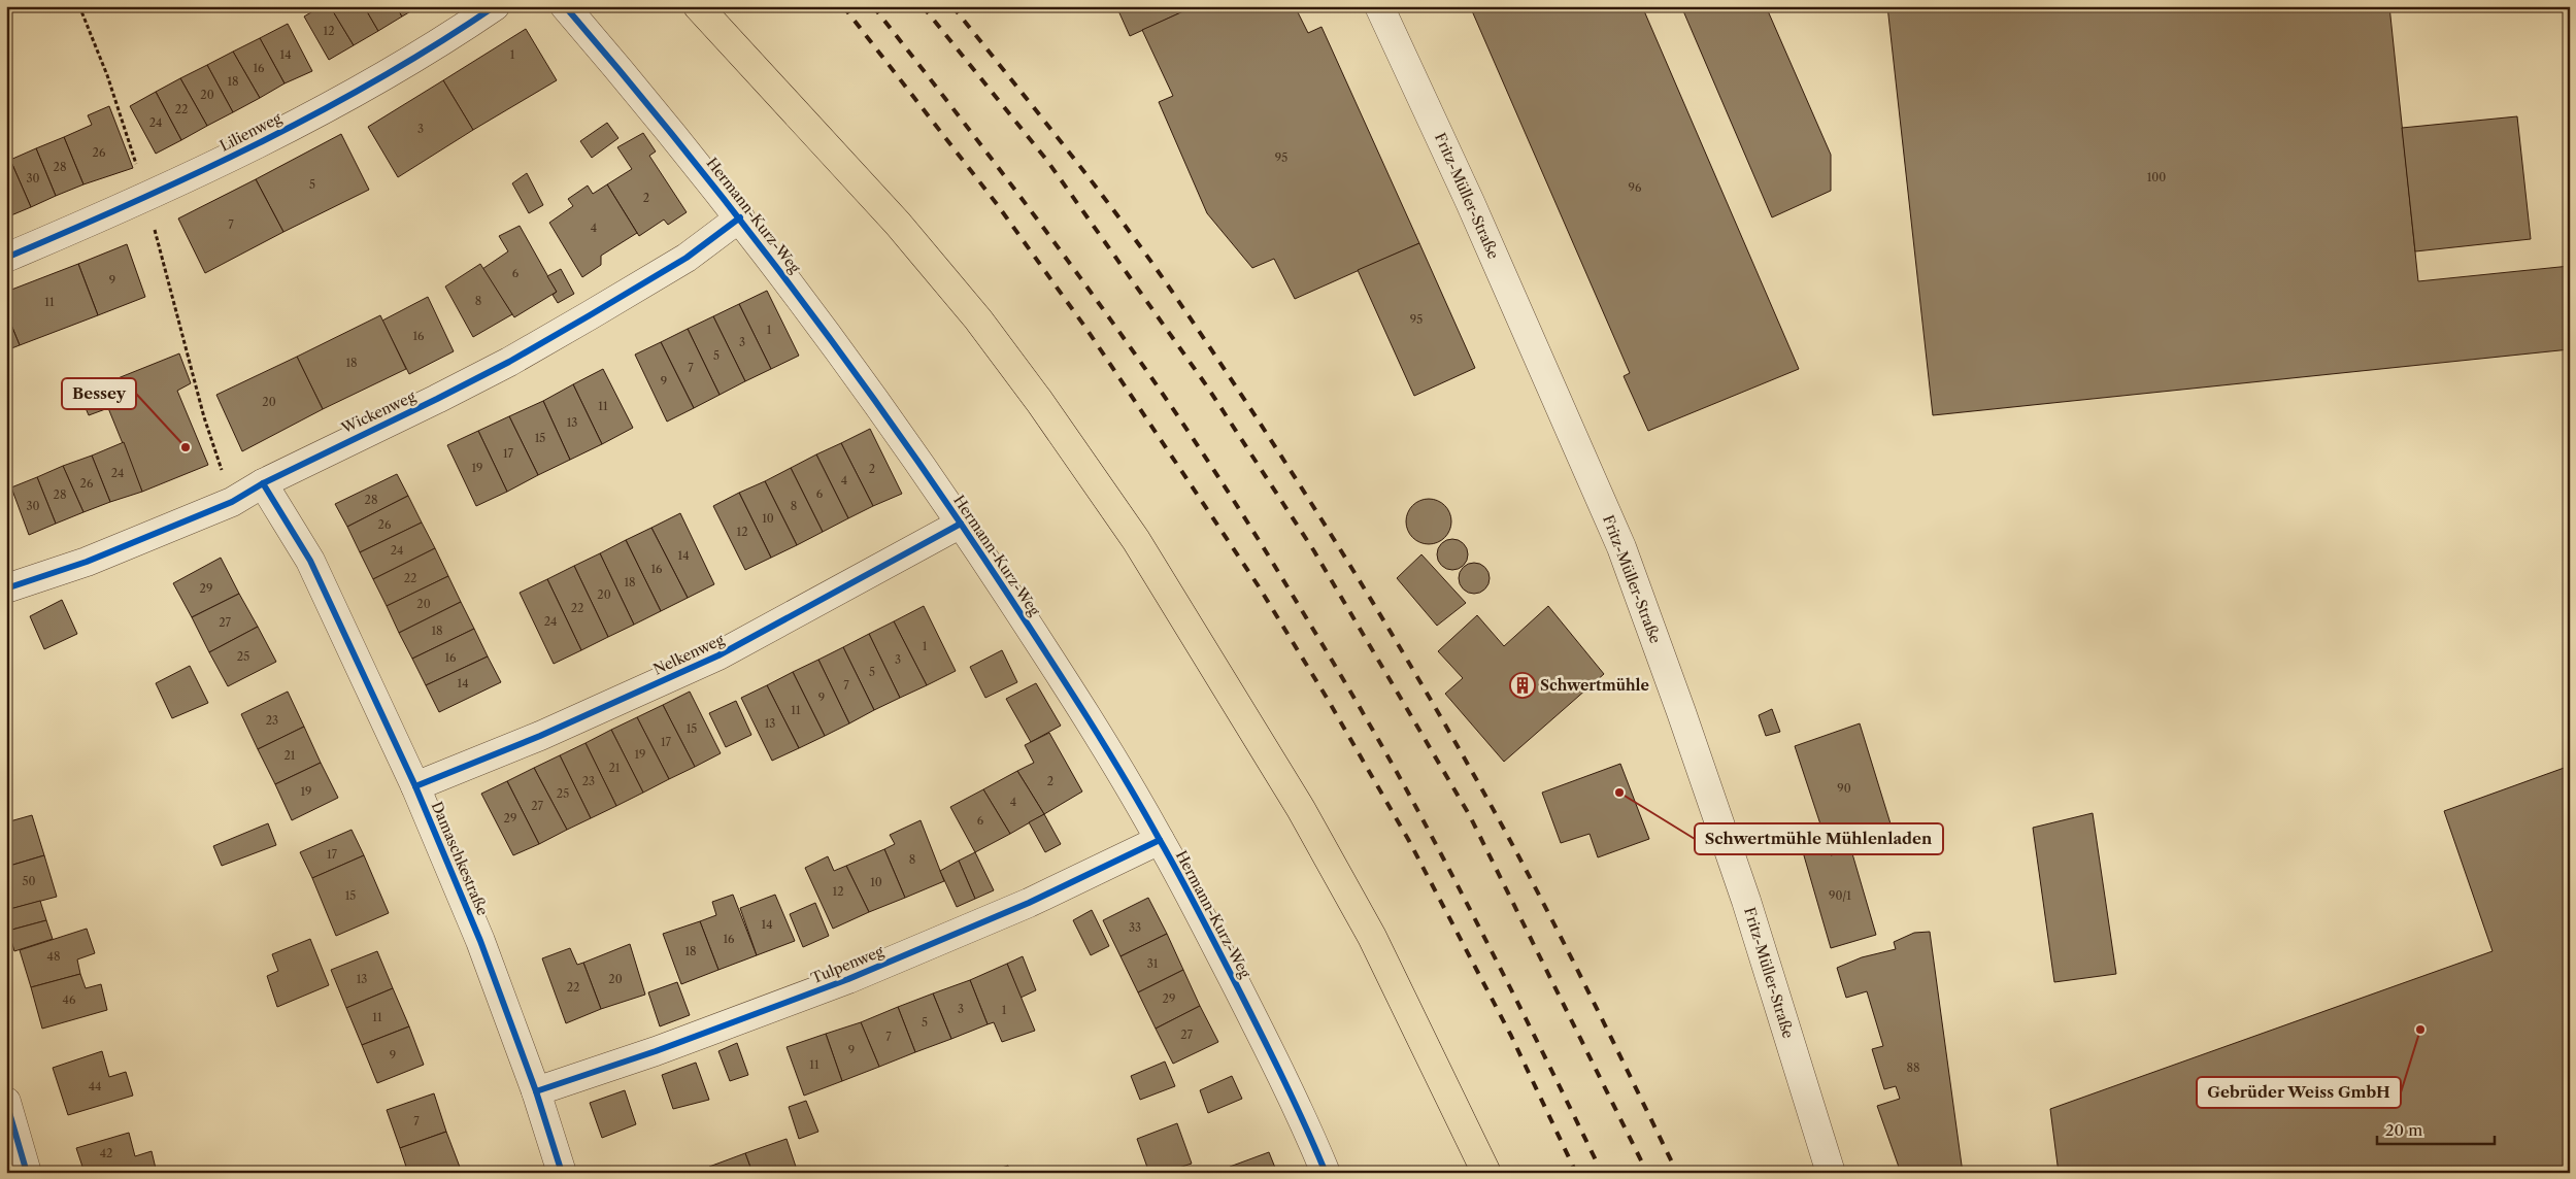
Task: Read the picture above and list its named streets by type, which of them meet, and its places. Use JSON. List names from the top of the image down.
{
  "streets": {
    "street": [
      "Lilienweg",
      "Fritz-Müller-Straße",
      "Hermann-Kurz-Weg",
      "Wickenweg",
      "Nelkenweg",
      "Damaschkestraße",
      "Tulpenweg"
    ]
  },
  "crossings": [
    ["Hermann-Kurz-Weg", "Wickenweg"],
    ["Hermann-Kurz-Weg", "Nelkenweg"],
    ["Hermann-Kurz-Weg", "Tulpenweg"],
    ["Wickenweg", "Damaschkestraße"],
    ["Nelkenweg", "Damaschkestraße"],
    ["Damaschkestraße", "Tulpenweg"]
  ],
  "places": {
    "other": ["Bessey", "Schwertmühle Mühlenladen", "Gebrüder Weiss GmbH"],
    "building": ["Schwertmühle"]
  },
  "house_numbers": [
    "12",
    "14",
    "1",
    "16",
    "18",
    "20",
    "22",
    "24",
    "3",
    "26",
    "95",
    "28",
    "100",
    "30",
    "5",
    "96",
    "2",
    "7",
    "4",
    "6",
    "9",
    "8",
    "11",
    "95",
    "1",
    "16",
    "3",
    "5",
    "18",
    "7",
    "9",
    "20",
    "11",
    "13",
    "15",
    "17",
    "19",
    "2",
    "24",
    "4",
    "26",
    "6",
    "28",
    "28",
    "30",
    "8",
    "10",
    "26",
    "12",
    "24",
    "14",
    "16",
    "22",
    "18",
    "29",
    "20",
    "20",
    "22",
    "24",
    "27",
    "18",
    "1",
    "25",
    "16",
    "3",
    "5",
    "14",
    "7",
    "9",
    "11",
    "23",
    "13",
    "15",
    "17",
    "19",
    "21",
    "21",
    "23",
    "2",
    "90",
    "19",
    "25",
    "4",
    "27",
    "29",
    "6",
    "17",
    "8",
    "50",
    "10",
    "12",
    "15",
    "90/1",
    "14",
    "33",
    "16",
    "18",
    "48",
    "31",
    "13",
    "20",
    "22",
    "29",
    "46",
    "3",
    "1",
    "11",
    "5",
    "27",
    "7",
    "9",
    "9",
    "11",
    "88",
    "44",
    "7",
    "42"
  ],
  "scale_bar": "20 m"
}
